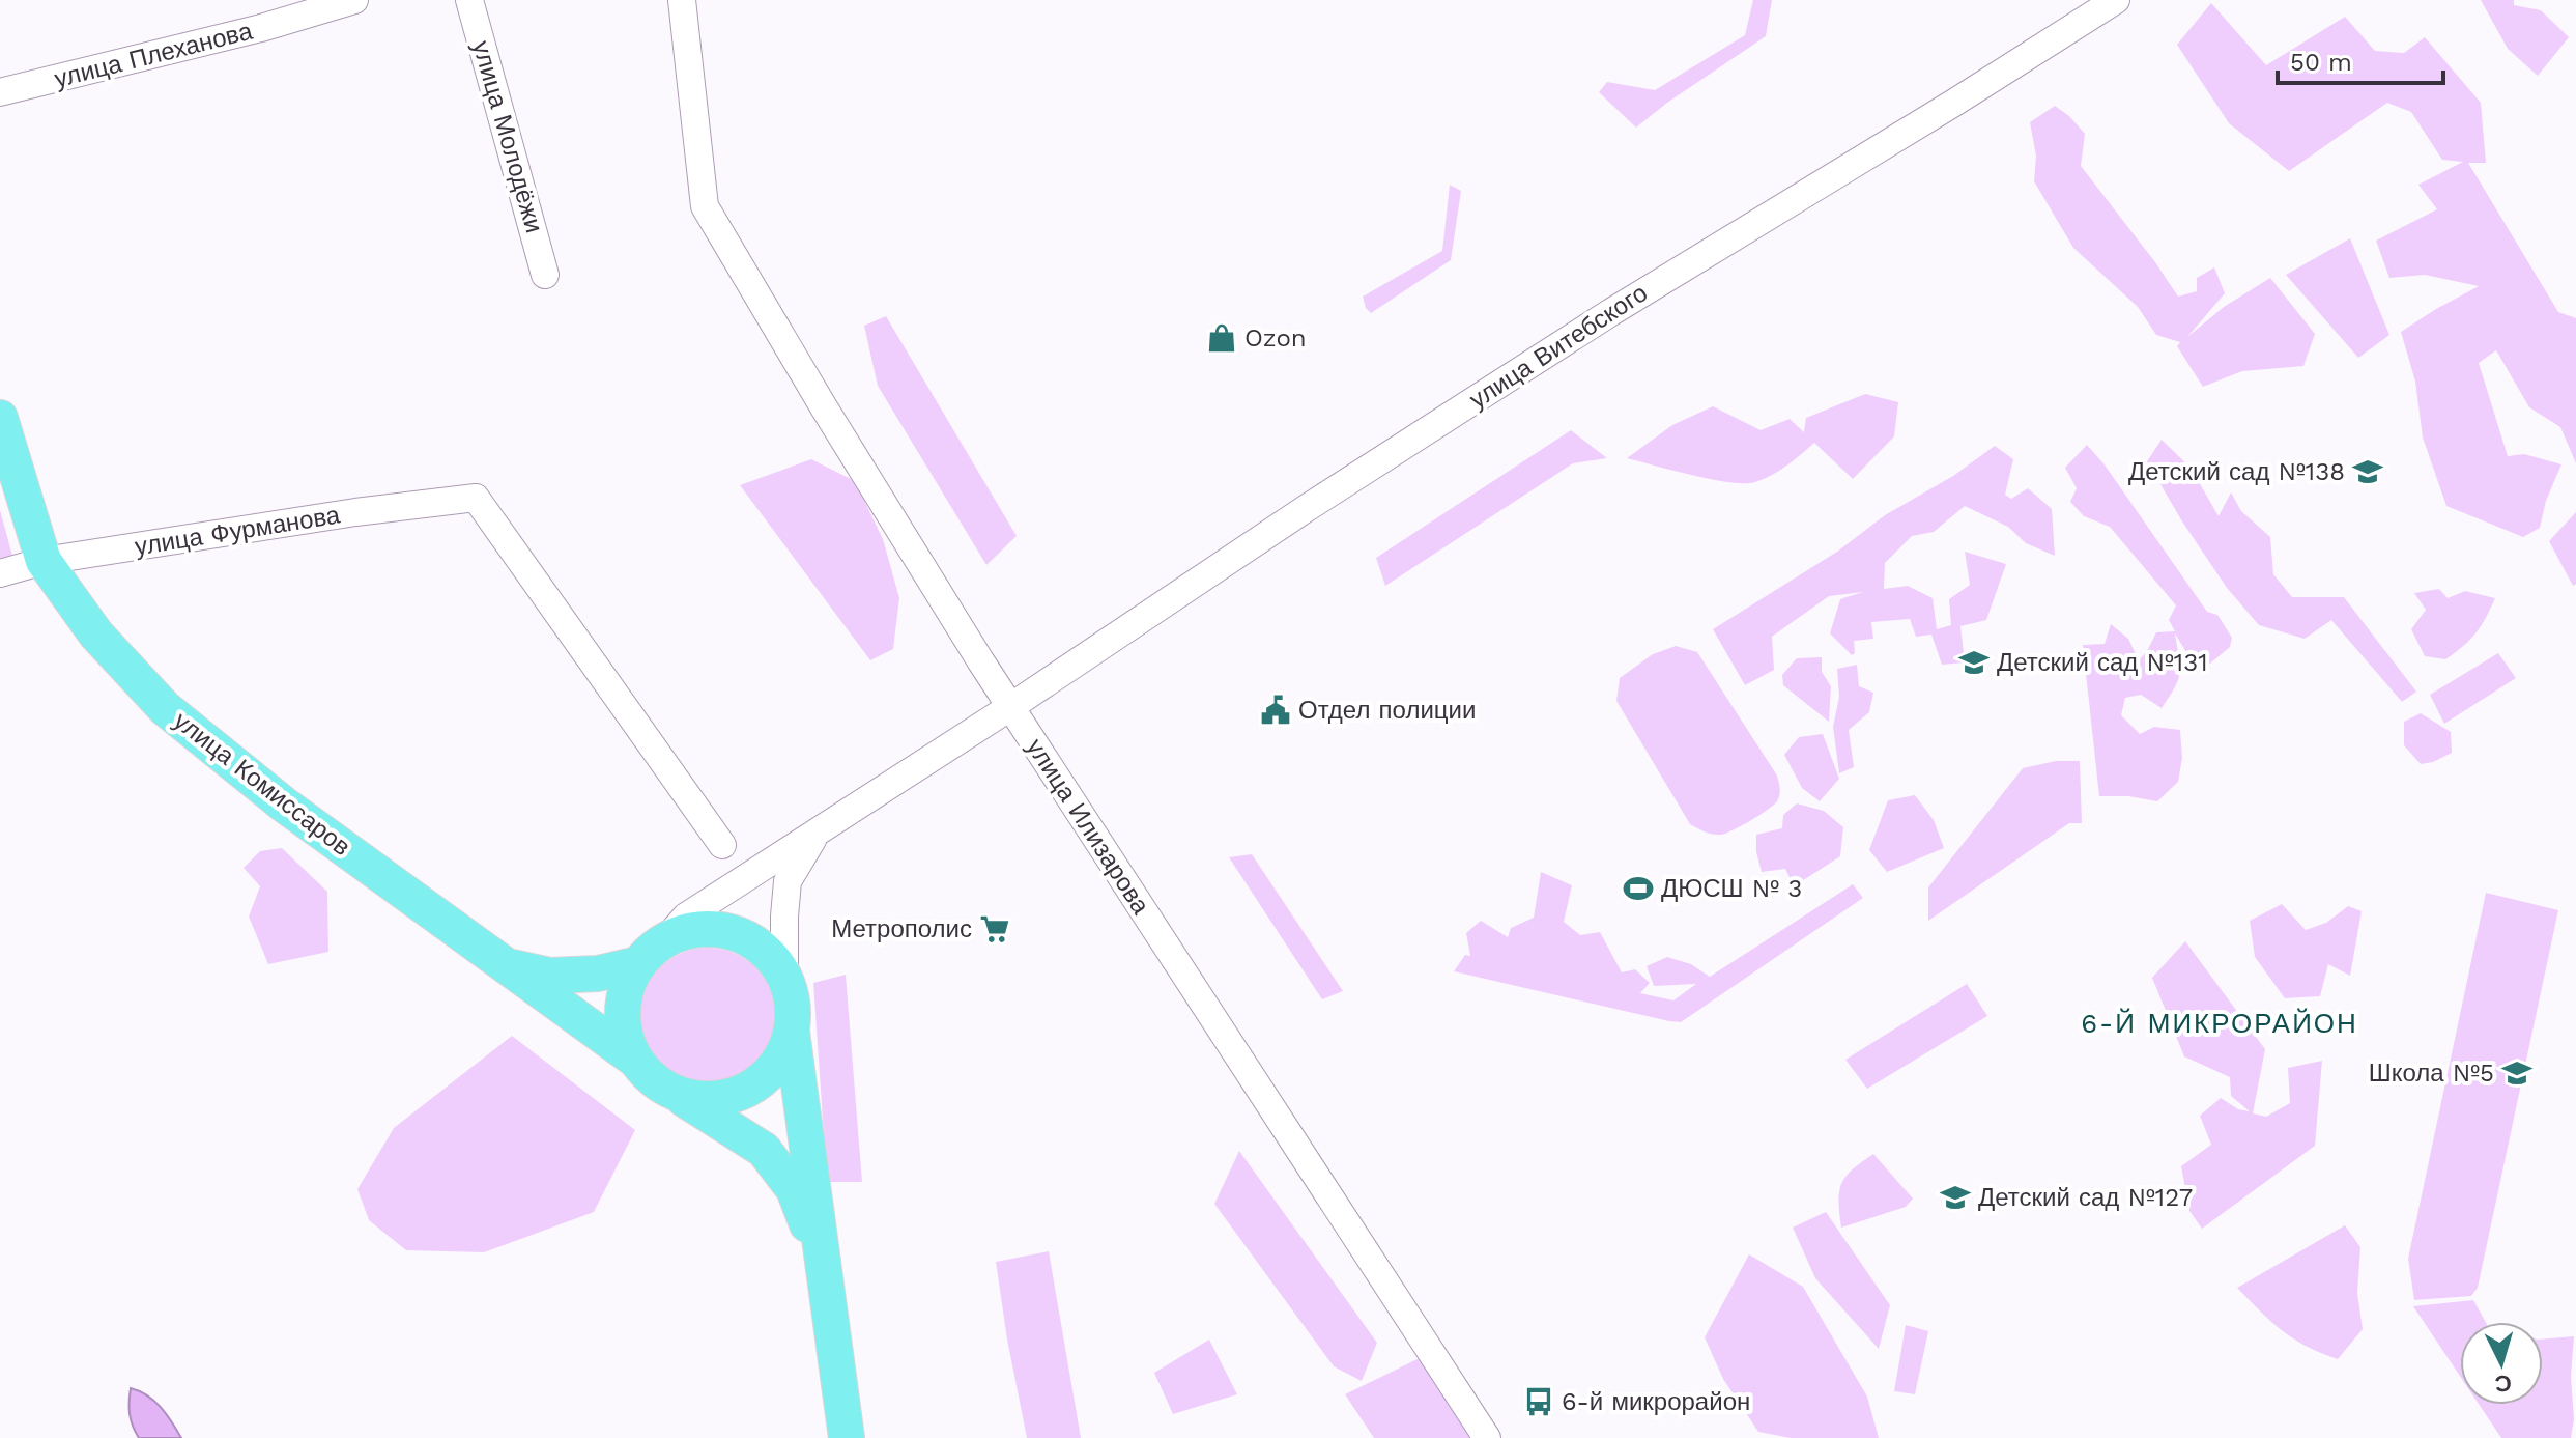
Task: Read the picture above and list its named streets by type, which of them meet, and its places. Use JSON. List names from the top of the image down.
{
  "streets": {
    "main road": ["улица Комиссаров"],
    "street": [
      "улица Плеханова",
      "улица Молодёжи",
      "улица Витебского",
      "улица Фурманова",
      "улица Илизарова"
    ]
  },
  "crossings": [
    ["улица Витебского", "улица Комиссаров"],
    ["улица Витебского", "улица Илизарова"],
    ["улица Фурманова", "улица Комиссаров"]
  ],
  "districts": ["6-Й МИКРОРАЙОН"],
  "places": {
    "shop": ["Ozon"],
    "school or university": [
      "Детский сад №138",
      "Детский сад №131",
      "Школа №5",
      "Детский сад №127"
    ],
    "public building": ["Отдел полиции"],
    "sports": ["ДЮСШ № 3"],
    "supermarket": ["Метрополис"],
    "bus stop": ["6-й микрорайон"]
  },
  "scale_bar": "50 m",
  "north": "bottom"
}
